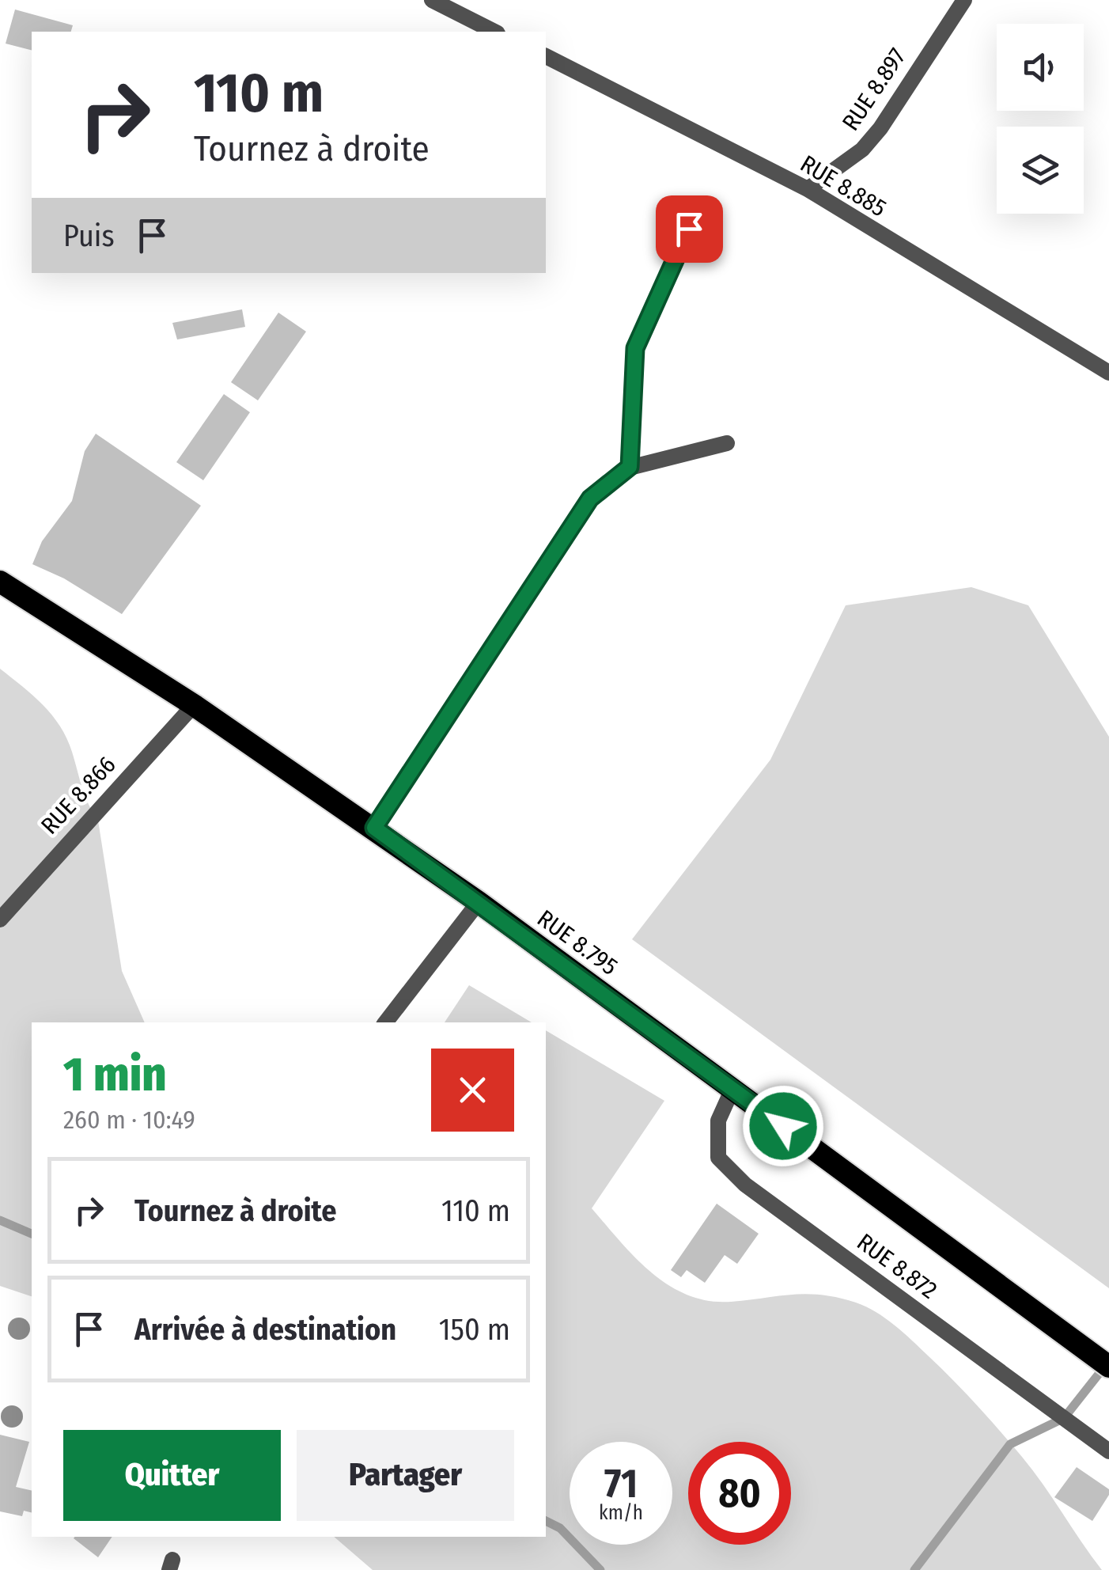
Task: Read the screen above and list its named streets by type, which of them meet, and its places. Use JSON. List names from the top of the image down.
{
  "streets": {
    "highway": ["RUE 8.795"],
    "street": [
      "RUE 8.897",
      "RUE 8.885",
      "RUE 8.866",
      "RUE 8.872"
    ]
  },
  "crossings": [
    ["RUE 8.897", "RUE 8.885"],
    ["RUE 8.866", "RUE 8.795"],
    ["RUE 8.795", "RUE 8.872"]
  ],
  "page": {
    "turn": ["110 m", "Tournez à droite"],
    "then": "Puis",
    "heading": ["1 min", "260 m · 10:49"],
    "list": [
      {
        "name": "Tournez à droite",
        "value": "110 m"
      },
      {
        "name": "Arrivée à destination",
        "value": "150 m"
      }
    ],
    "buttons": ["Quitter", "Partager"],
    "speed": "71 km/h",
    "limit": "80"
  }
}
